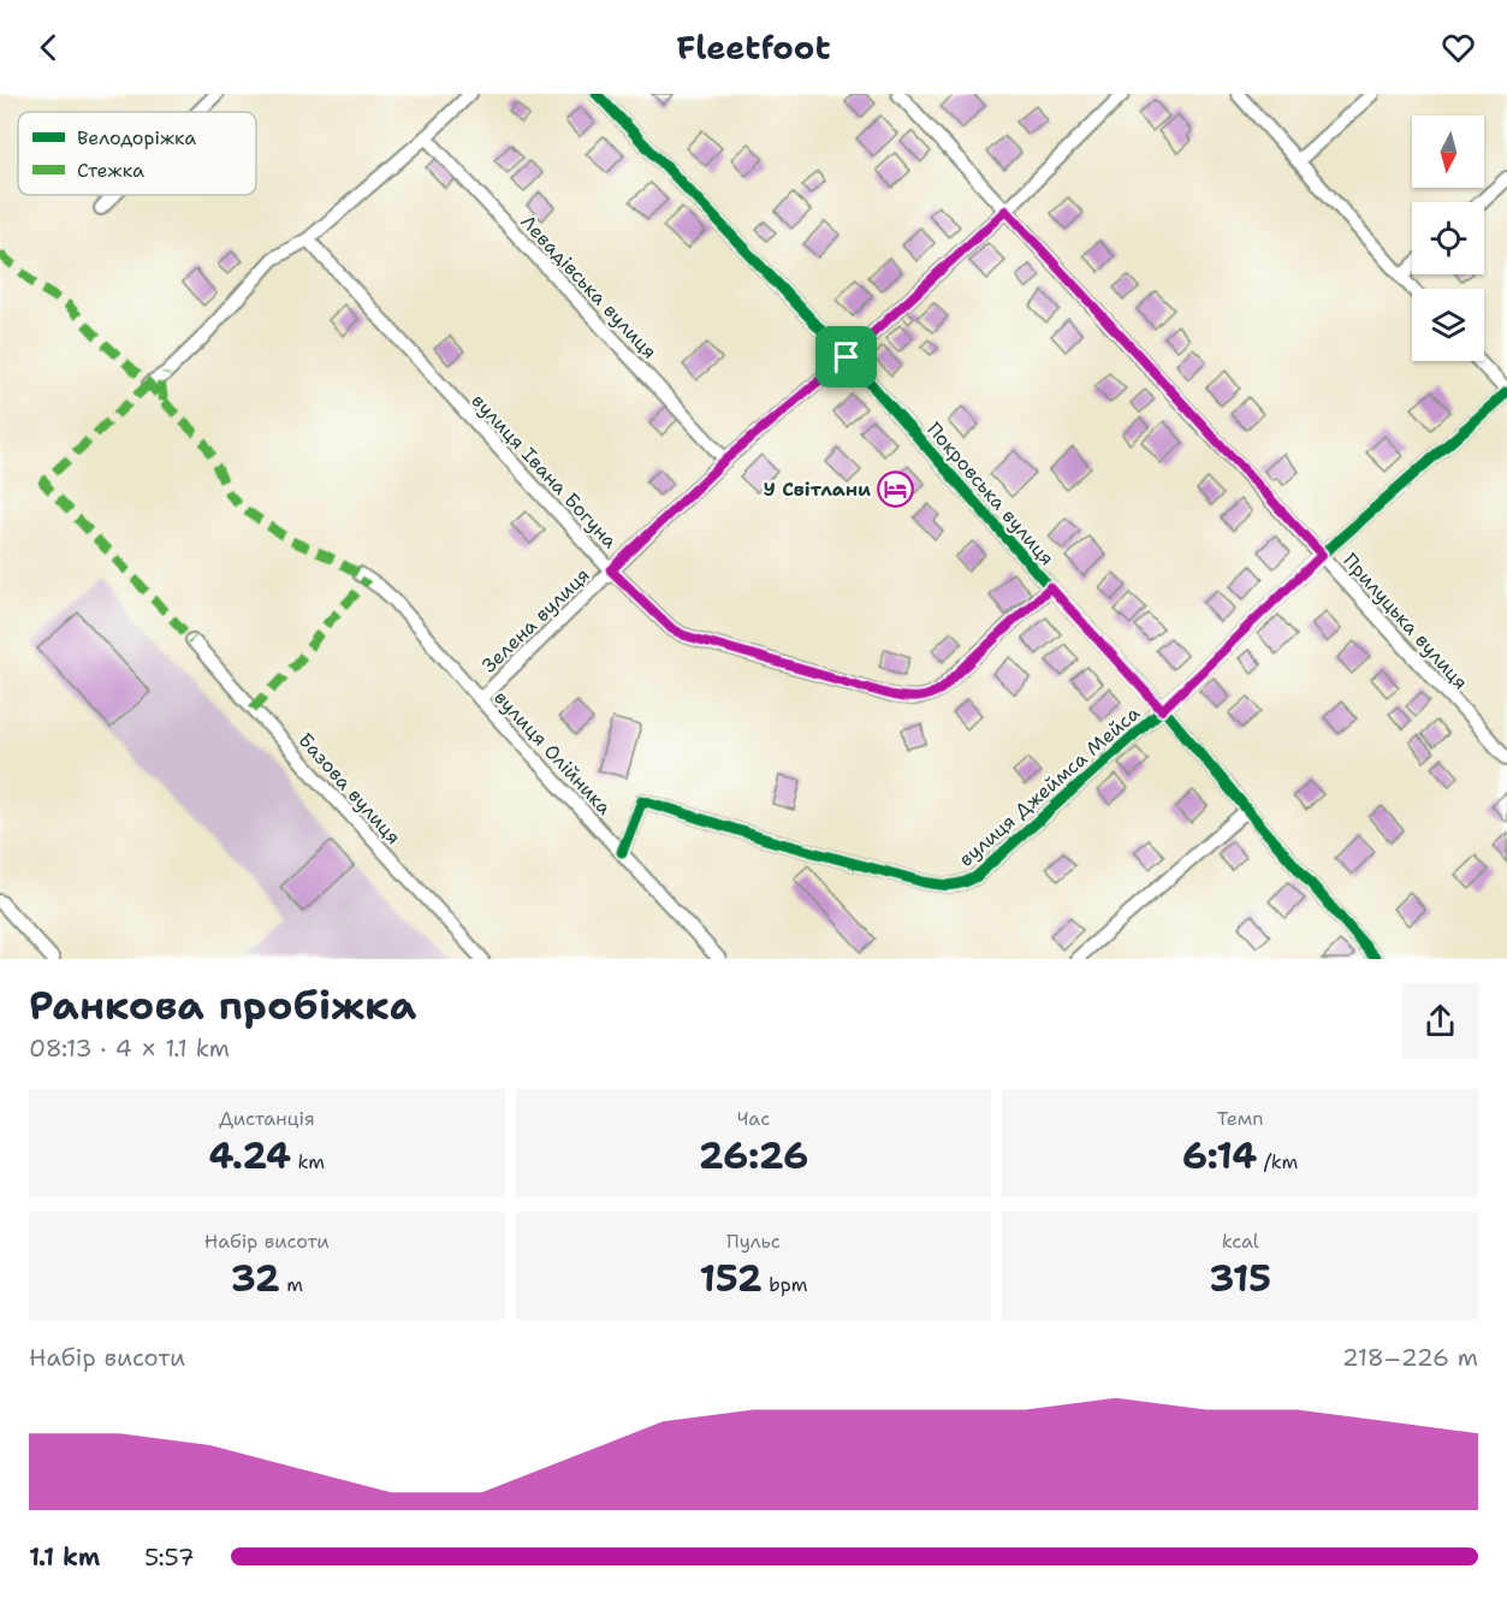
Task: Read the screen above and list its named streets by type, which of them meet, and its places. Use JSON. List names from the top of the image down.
{
  "streets": {
    "street": [
      "Левадівська вулиця",
      "вулиця Івана Богуна",
      "Покровська вулиця",
      "Зелена вулиця",
      "Прилуцька вулиця",
      "вулиця Олійника",
      "вулиця Джеймса Мейса",
      "Базова вулиця"
    ]
  },
  "crossings": [
    ["Левадівська вулиця", "Зелена вулиця"],
    ["вулиця Івана Богуна", "Покровська вулиця"],
    ["вулиця Івана Богуна", "Зелена вулиця"],
    ["Покровська вулиця", "Зелена вулиця"],
    ["Покровська вулиця", "вулиця Джеймса Мейса"],
    ["Зелена вулиця", "Прилуцька вулиця"],
    ["Зелена вулиця", "вулиця Олійника"],
    ["Прилуцька вулиця", "вулиця Джеймса Мейса"],
    ["вулиця Олійника", "вулиця Джеймса Мейса"]
  ],
  "places": {
    "hotel": ["У Світлани"]
  },
  "legend": ["Велодоріжка", "Стежка"],
  "north": "bottom",
  "page": {
    "header": "Fleetfoot",
    "heading": ["Ранкова пробіжка", "08:13 · 4 × 1.1 km"],
    "stats": [
      ["Дистанція", "4.24 km"],
      ["Час", "26:26"],
      ["Темп", "6:14 /km"],
      ["Набір висоти", "32 m"],
      ["Пульс", "152 bpm"],
      ["kcal", "315"]
    ],
    "chart": ["Набір висоти", "218–226 m"],
    "list": [
      {
        "name": "1.1 km",
        "note": "5:57"
      }
    ]
  }
}
